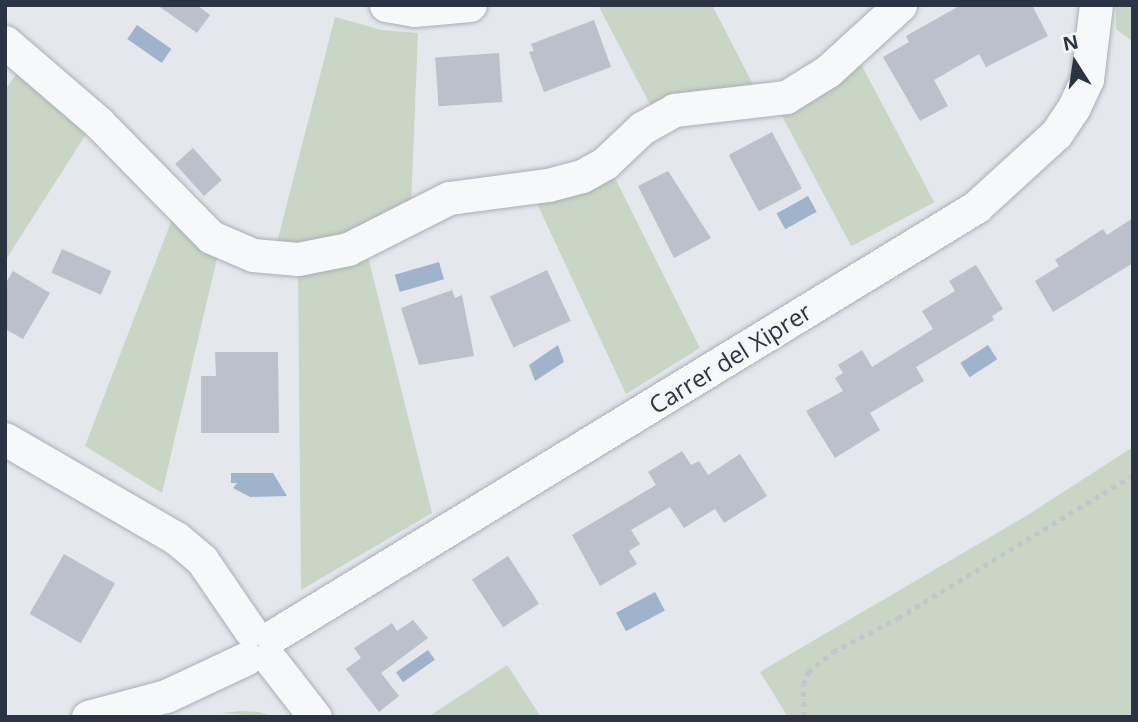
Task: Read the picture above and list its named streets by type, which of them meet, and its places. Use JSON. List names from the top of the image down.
{
  "streets": {
    "street": ["Carrer del Xiprer"]
  },
  "north": "top"
}
